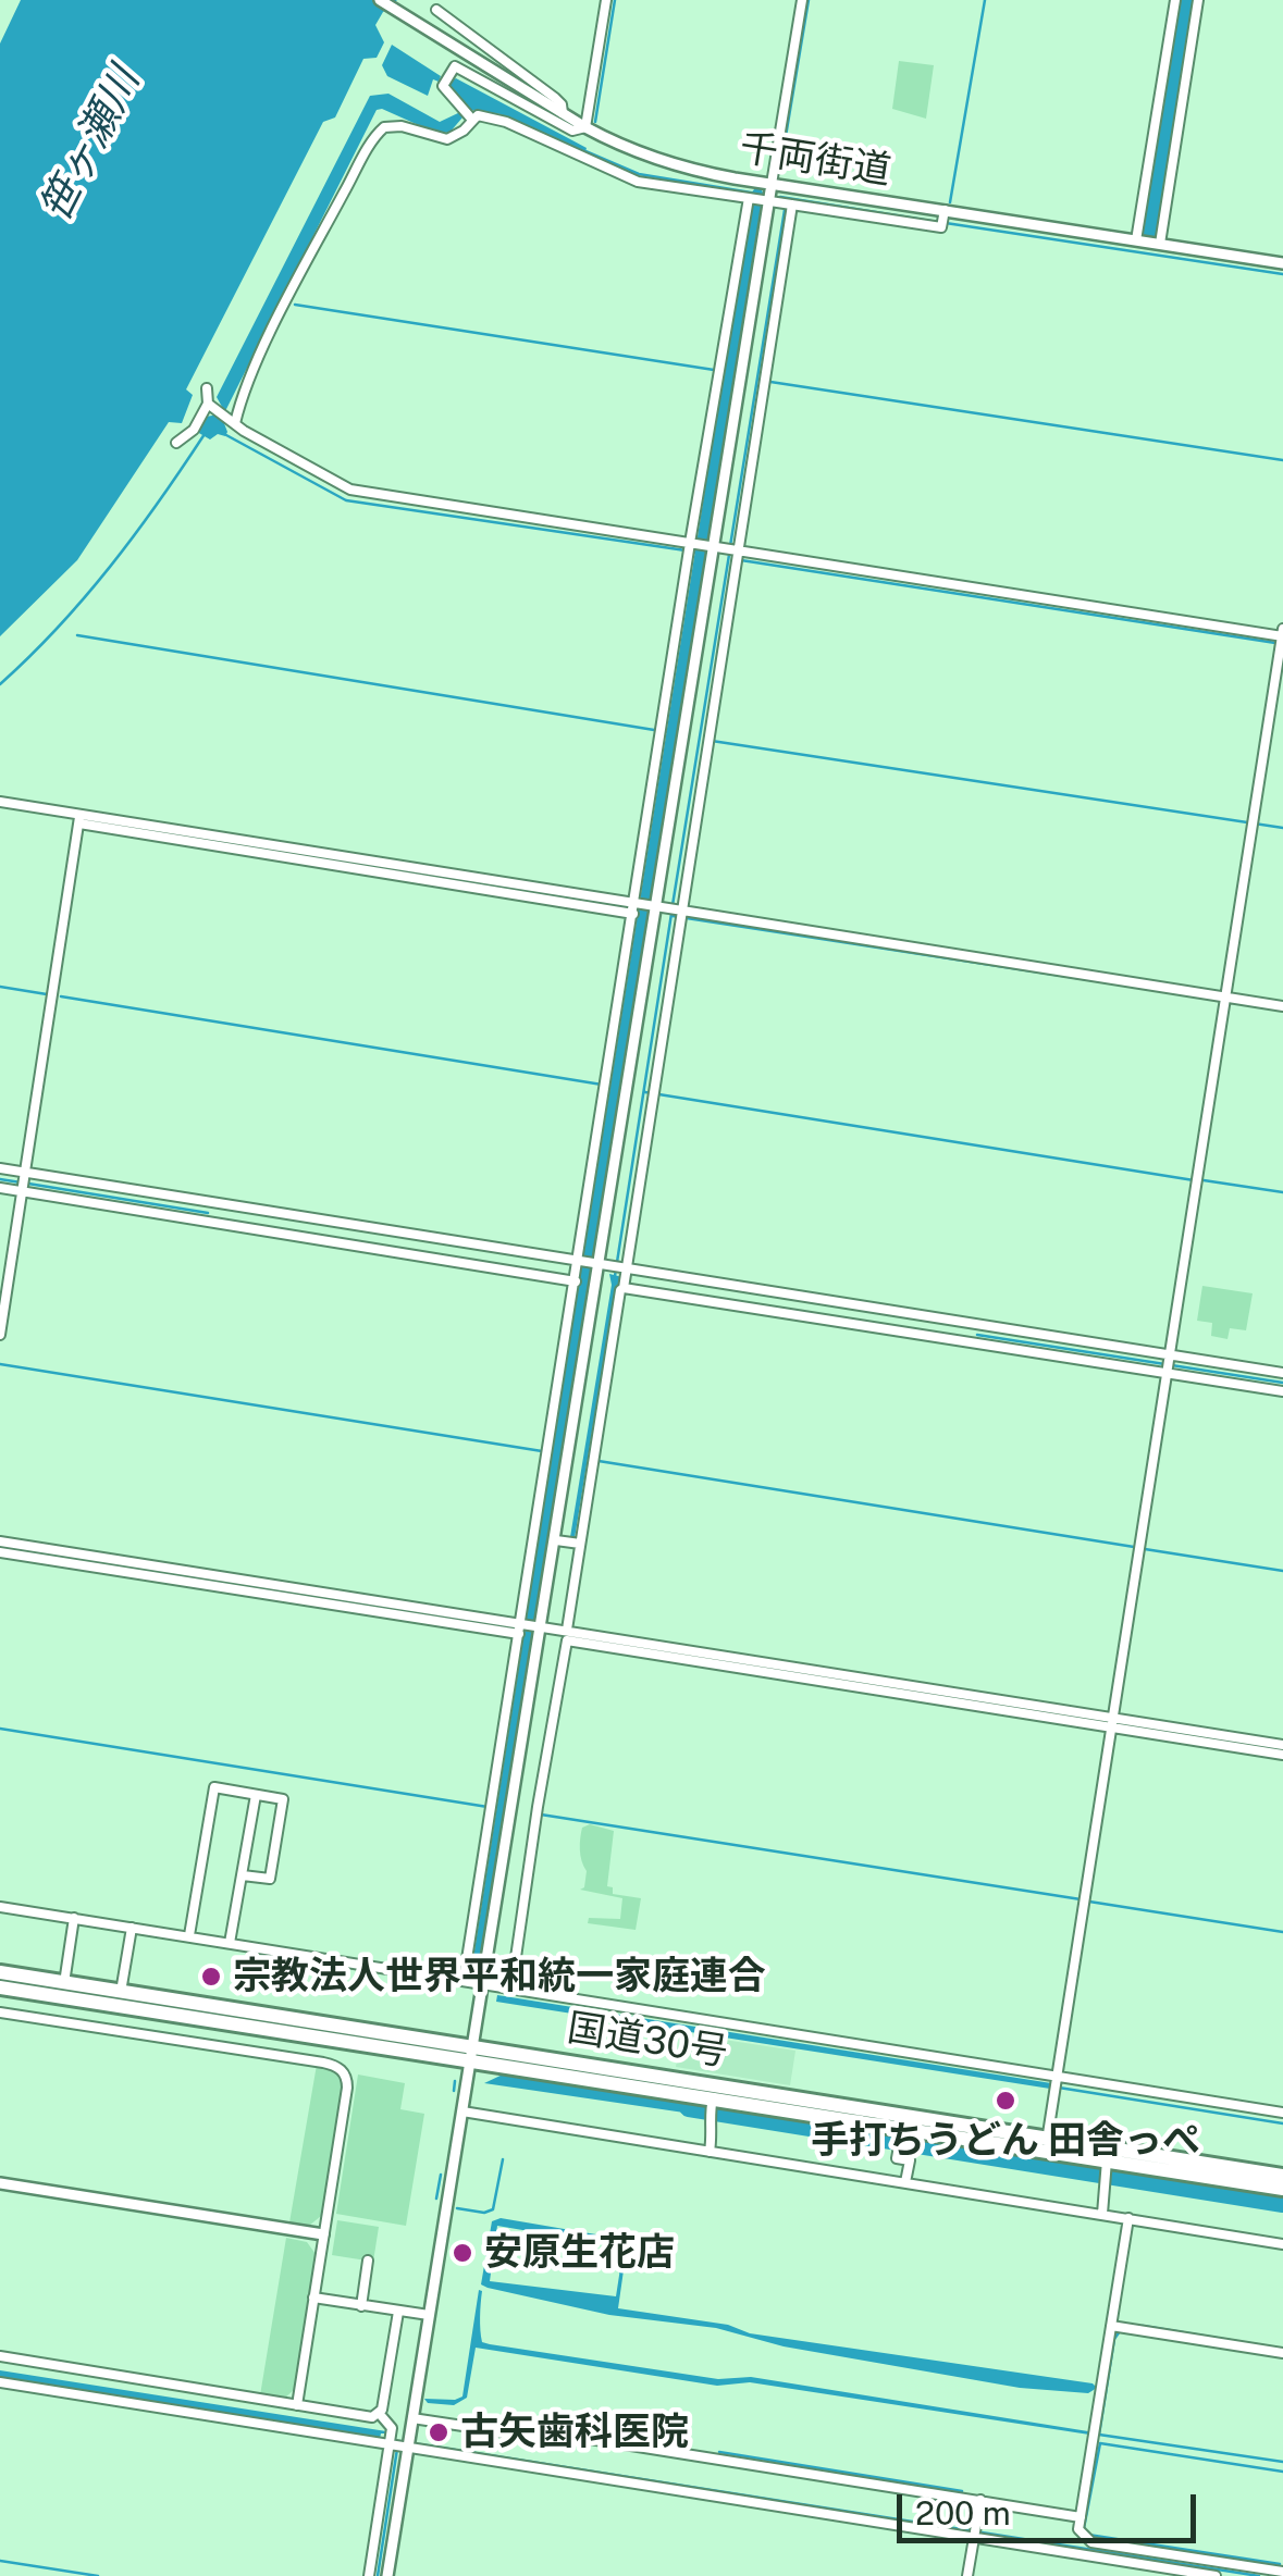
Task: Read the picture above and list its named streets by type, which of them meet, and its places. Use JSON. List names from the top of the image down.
{
  "streets": {
    "highway": ["国道30号"],
    "street": ["千両街道"]
  },
  "water": ["笹ヶ瀬川"],
  "places": [
    "宗教法人世界平和統一家庭連合",
    "手打ちうどん 田舎っぺ",
    "安原生花店",
    "古矢歯科医院"
  ],
  "scale_bar": "200 m"
}
